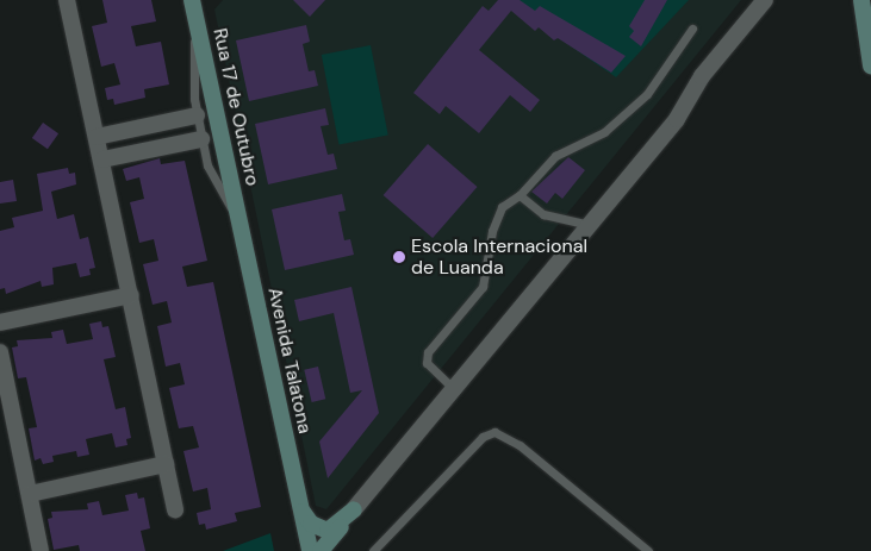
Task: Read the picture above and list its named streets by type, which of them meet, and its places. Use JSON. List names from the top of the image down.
{
  "streets": {
    "main road": ["Rua 17 de Outubro", "Avenida Talatona"]
  },
  "crossings": [
    ["Rua 17 de Outubro", "Avenida Talatona"]
  ],
  "places": ["Escola Internacional de Luanda"]
}
